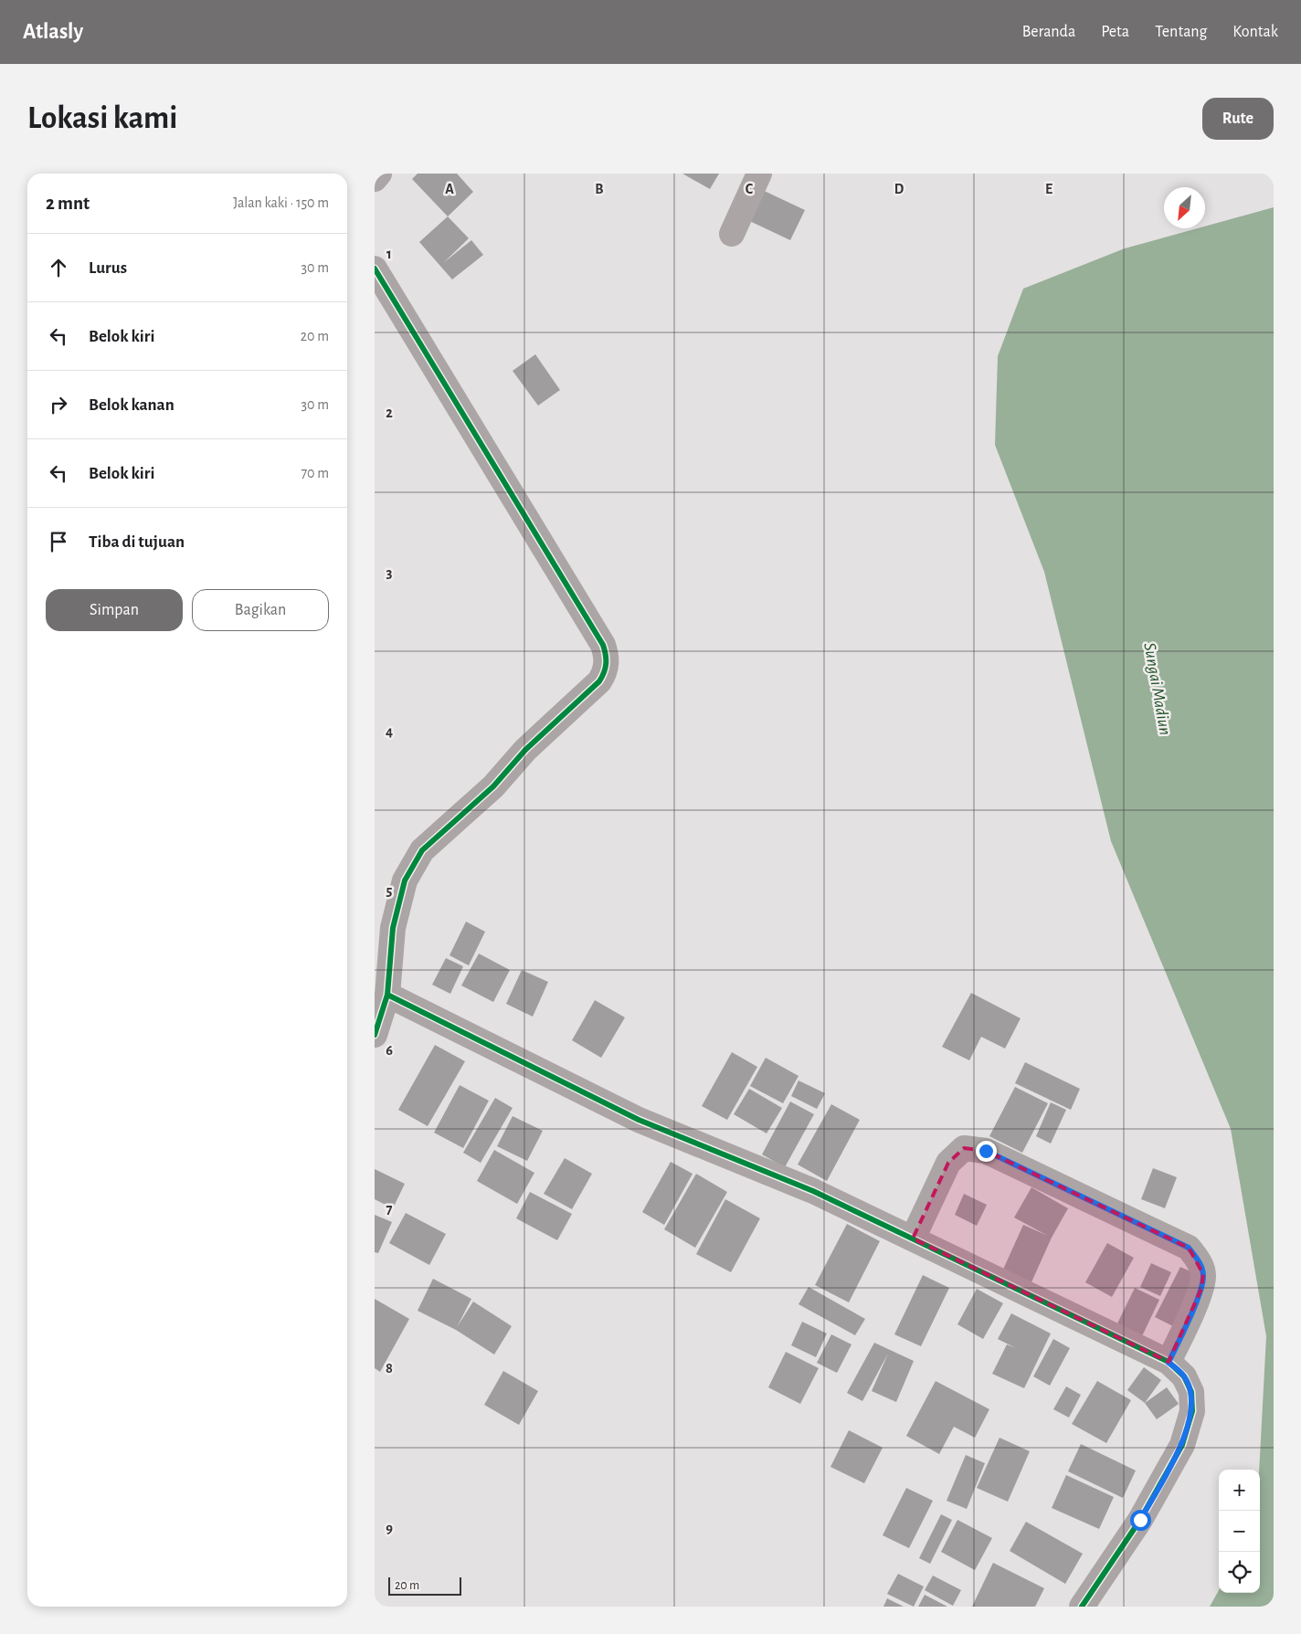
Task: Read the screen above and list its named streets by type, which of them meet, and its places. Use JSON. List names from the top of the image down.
{
  "water": ["Sungai Madiun"],
  "scale_bar": "20 m",
  "north": "bottom left",
  "page": {
    "header": "Atlasly",
    "nav": [
      "Beranda",
      "Peta",
      "Tentang",
      "Kontak"
    ],
    "buttons": [
      "Rute",
      ["Simpan", "Bagikan"]
    ],
    "title": "Lokasi kami",
    "heading": ["2 mnt", "Jalan kaki · 150 m"],
    "list": [
      ["Lurus", "30 m"],
      ["Belok kiri", "20 m"],
      ["Belok kanan", "30 m"],
      ["Belok kiri", "70 m"],
      "Tiba di tujuan"
    ],
    "map_buttons": ["+", "−"],
    "scale": "20 m"
  },
  "grid": {
    "columns": [
      "A",
      "B",
      "C",
      "D",
      "E"
    ],
    "rows": [
      "1",
      "2",
      "3",
      "4",
      "5",
      "6",
      "7",
      "8",
      "9"
    ]
  }
}
